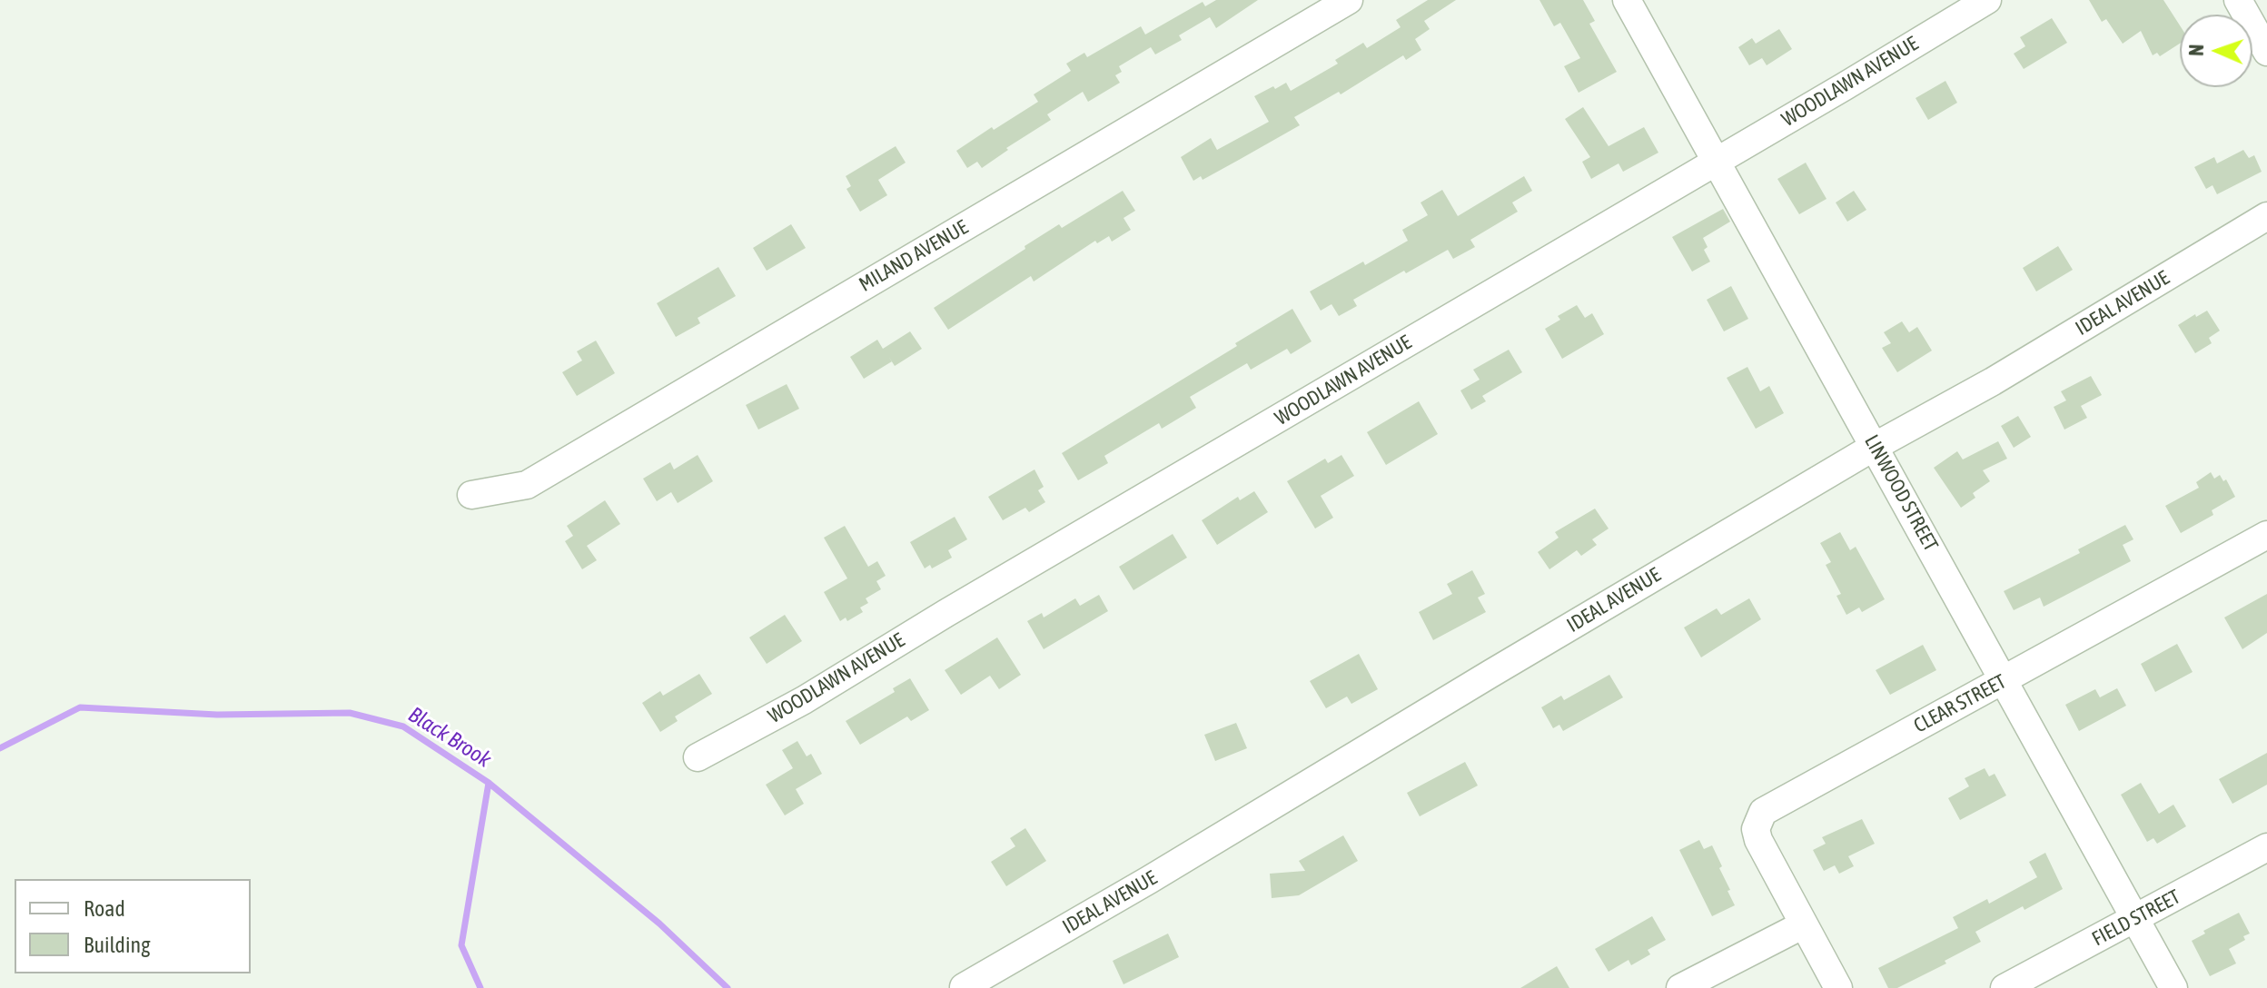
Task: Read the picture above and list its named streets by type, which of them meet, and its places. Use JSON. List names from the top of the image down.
{
  "streets": {
    "street": [
      "WOODLAWN AVENUE",
      "MILAND AVENUE",
      "IDEAL AVENUE",
      "LINWOOD STREET",
      "CLEAR STREET",
      "FIELD STREET"
    ]
  },
  "crossings": [
    ["WOODLAWN AVENUE", "LINWOOD STREET"],
    ["IDEAL AVENUE", "LINWOOD STREET"],
    ["LINWOOD STREET", "CLEAR STREET"],
    ["LINWOOD STREET", "FIELD STREET"]
  ],
  "water": ["Black Brook"],
  "legend": ["Road", "Building"],
  "north": "left"
}
